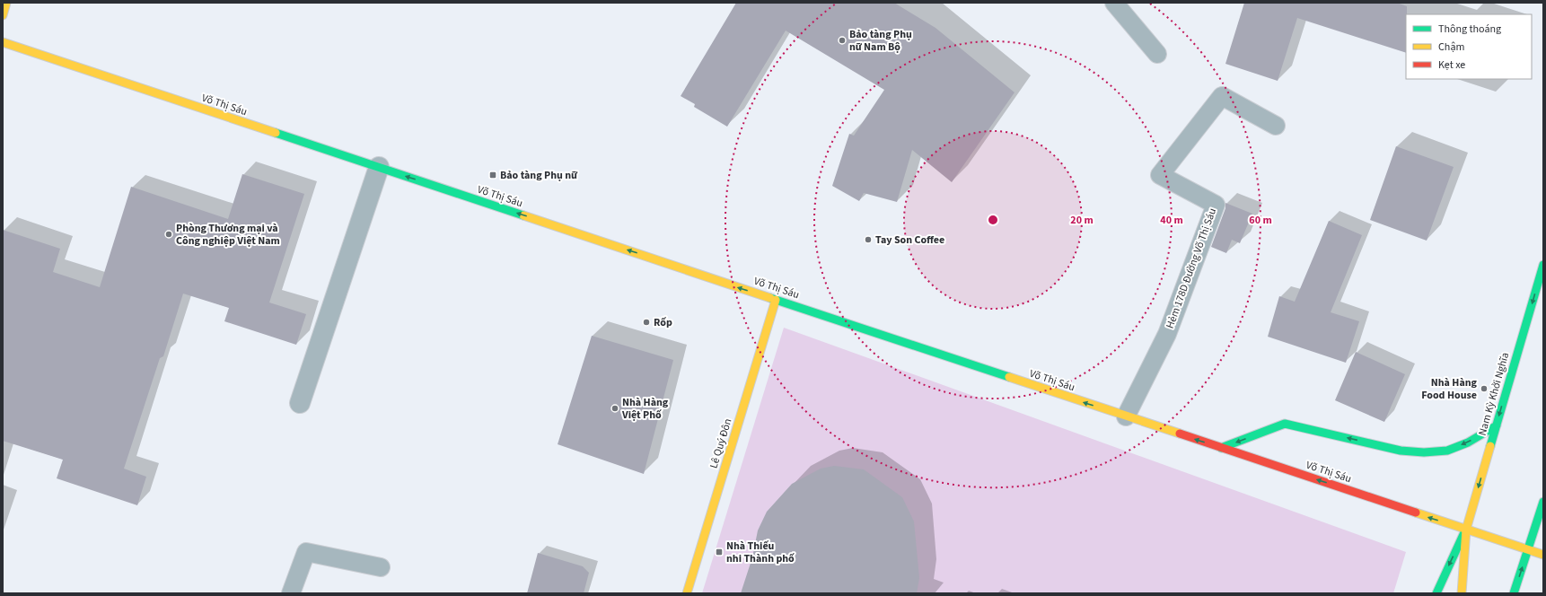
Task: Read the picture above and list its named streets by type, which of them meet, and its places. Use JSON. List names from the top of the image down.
{
  "streets": {
    "main road": ["Võ Thị Sáu", "Nam Kỳ Khởi Nghĩa", "Lê Quý Đôn"],
    "lane": ["Hẻm 178D Đường Võ Thị Sáu"]
  },
  "crossings": [
    ["Võ Thị Sáu", "Hẻm 178D Đường Võ Thị Sáu"],
    ["Võ Thị Sáu", "Nam Kỳ Khởi Nghĩa"],
    ["Võ Thị Sáu", "Lê Quý Đôn"]
  ],
  "one_way": ["Võ Thị Sáu"],
  "places": {
    "other": [
      "Bảo tàng Phụ nữ Nam Bộ",
      "Phòng Thương mại và Công nghiệp Việt Nam",
      "Tay Son Coffee",
      "Rốp",
      "Nhà Hàng Food House",
      "Nhà Hàng Việt Phố"
    ],
    "transit": ["Bảo tàng Phụ nữ", "Nhà Thiếu nhi Thành phố"]
  },
  "legend": ["Thông thoáng", "Chậm", "Kẹt xe"],
  "rings": ["20 m", "40 m", "60 m"]
}
